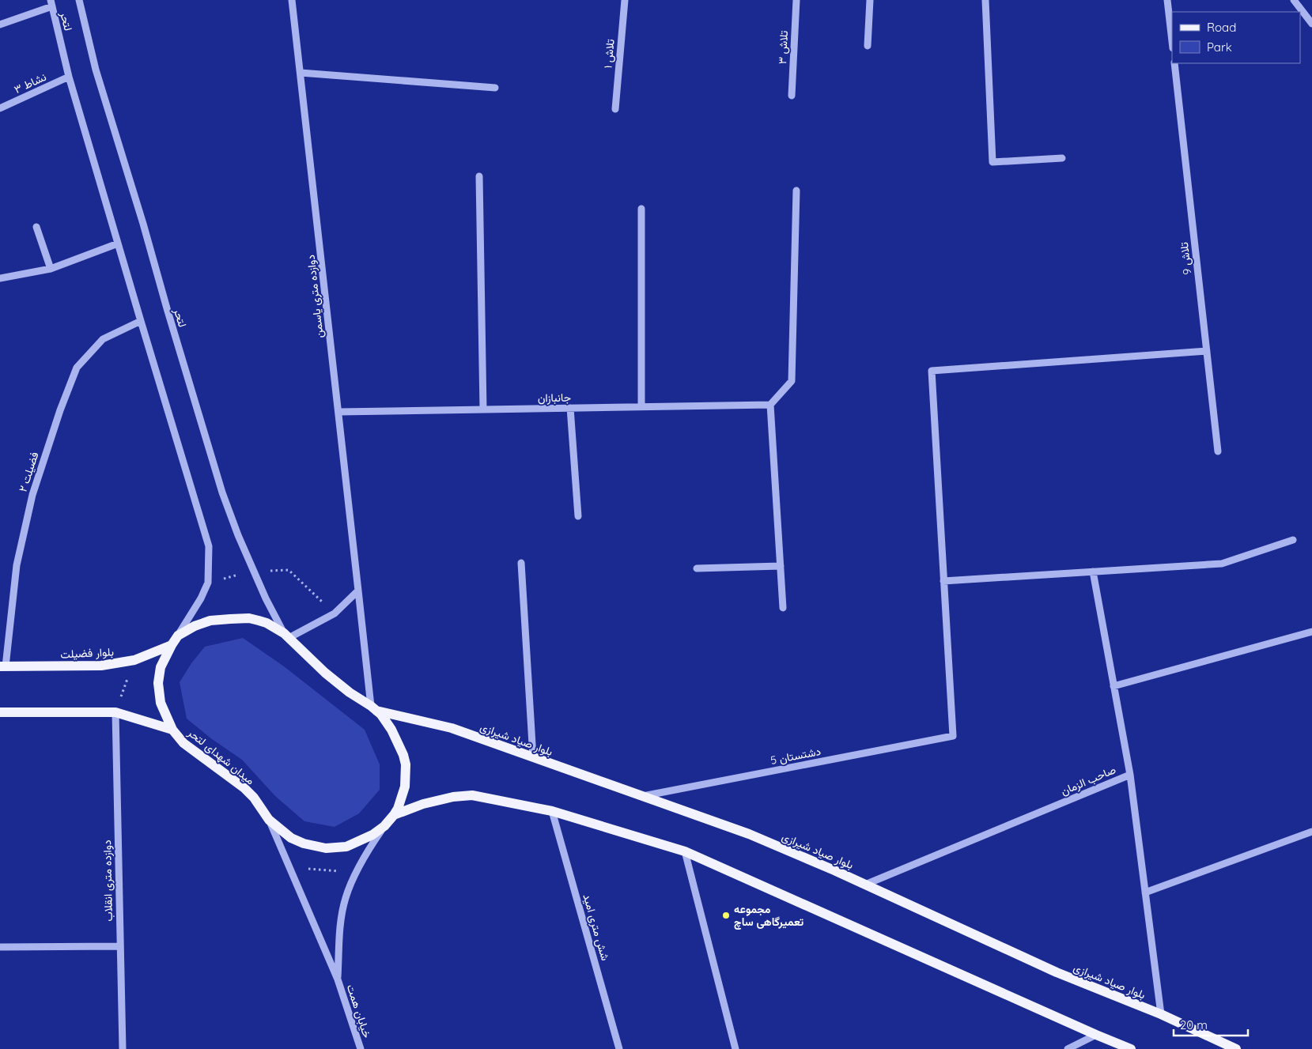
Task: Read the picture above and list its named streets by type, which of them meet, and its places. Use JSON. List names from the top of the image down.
{
  "streets": {
    "main road": ["بلوار فضیلت", "بلوار صیاد شیرازی", "میدان شهدای لتحر"],
    "street": [
      "لتحر",
      "تلاش ۳",
      "تلاش ۱",
      "نشاط ۳",
      "تلاش 9",
      "دوازده متری یاسمن",
      "جانبازان",
      "فضیلت ۲",
      "دشتستان 5",
      "صاحب الزمان",
      "دوازده متری انقلاب",
      "شش متری امید",
      "خیابان همت"
    ]
  },
  "crossings": [
    ["لتحر", "نشاط ۳"],
    ["لتحر", "فضیلت ۲"],
    ["لتحر", "میدان شهدای لتحر"],
    ["دوازده متری یاسمن", "جانبازان"],
    ["دوازده متری یاسمن", "بلوار صیاد شیرازی"],
    ["دوازده متری یاسمن", "میدان شهدای لتحر"],
    ["فضیلت ۲", "بلوار فضیلت"],
    ["بلوار فضیلت", "میدان شهدای لتحر"],
    ["بلوار صیاد شیرازی", "دشتستان 5"],
    ["بلوار صیاد شیرازی", "میدان شهدای لتحر"],
    ["بلوار صیاد شیرازی", "صاحب الزمان"],
    ["میدان شهدای لتحر", "خیابان همت"]
  ],
  "places": ["مجموعه تعمیرگاهی ساچ"],
  "legend": ["Road", "Park"],
  "scale_bar": "20 m"
}
